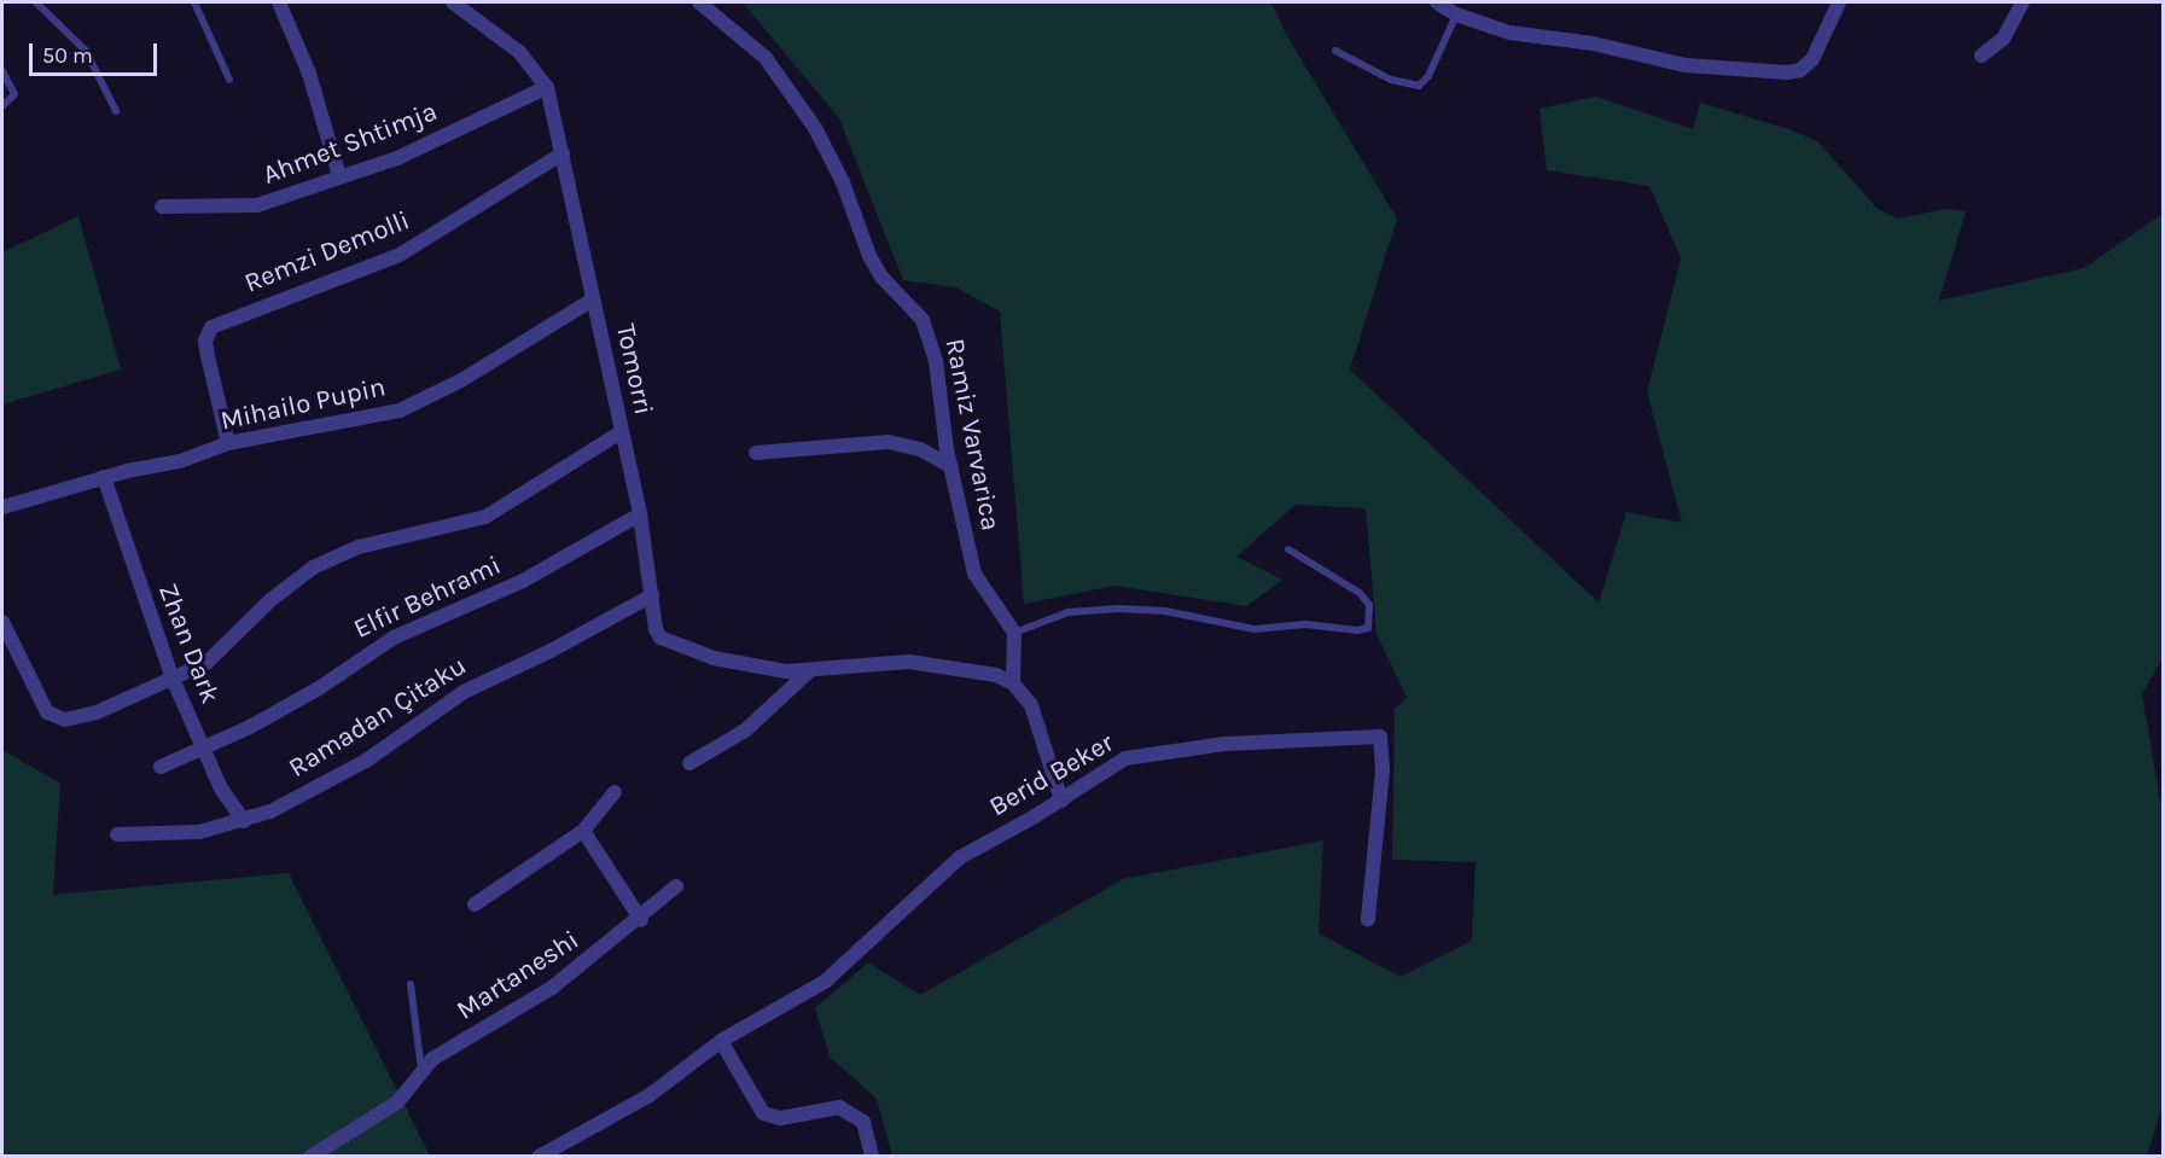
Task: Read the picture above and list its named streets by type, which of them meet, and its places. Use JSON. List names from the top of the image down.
{
  "streets": {
    "street": [
      "Ahmet Shtimja",
      "Remzi Demolli",
      "Tomorri",
      "Mihailo Pupin",
      "Ramiz Varvarica",
      "Elfir Behrami",
      "Zhan Dark",
      "Ramadan Çitaku",
      "Berid Beker",
      "Martaneshi"
    ]
  },
  "crossings": [
    ["Ahmet Shtimja", "Tomorri"],
    ["Remzi Demolli", "Tomorri"],
    ["Remzi Demolli", "Mihailo Pupin"],
    ["Tomorri", "Mihailo Pupin"],
    ["Tomorri", "Elfir Behrami"],
    ["Tomorri", "Ramadan Çitaku"],
    ["Mihailo Pupin", "Zhan Dark"],
    ["Elfir Behrami", "Zhan Dark"],
    ["Zhan Dark", "Ramadan Çitaku"]
  ],
  "scale_bar": "50 m"
}
